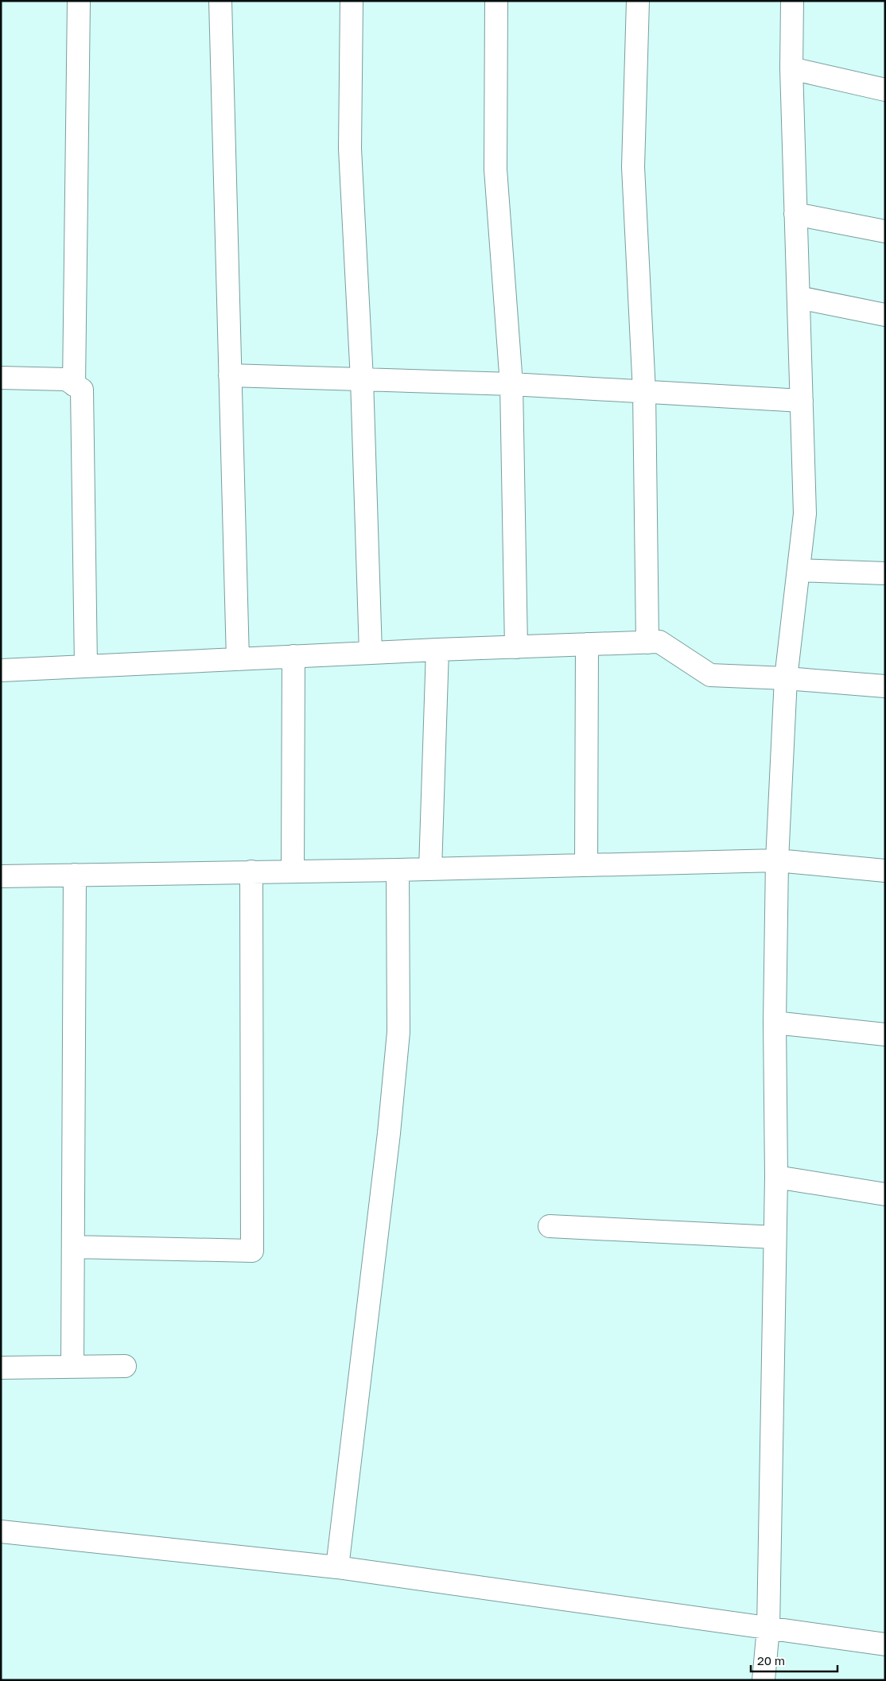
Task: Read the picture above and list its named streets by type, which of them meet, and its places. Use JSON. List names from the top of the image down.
{
  "scale_bar": "20 m"
}
